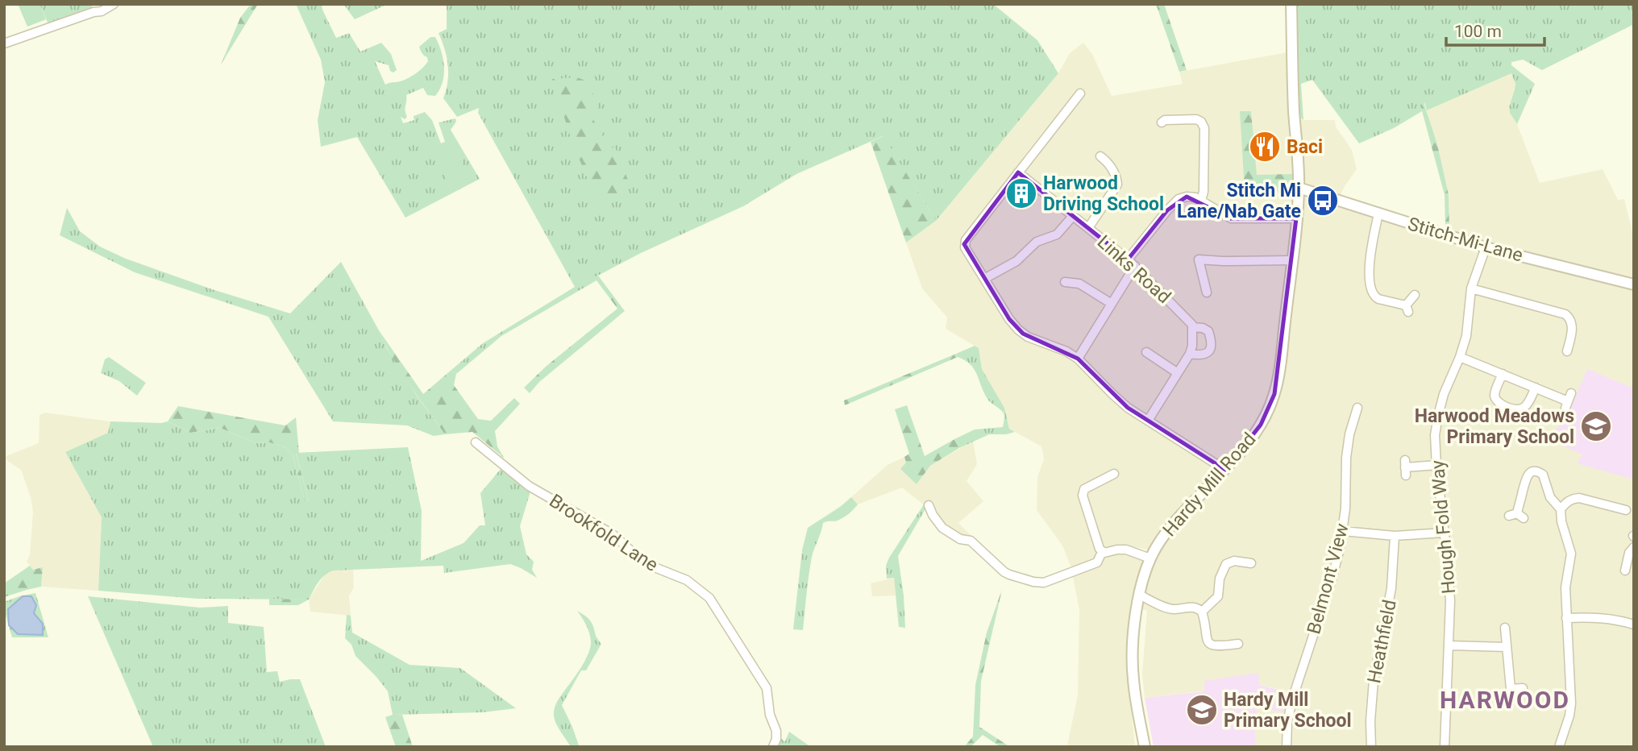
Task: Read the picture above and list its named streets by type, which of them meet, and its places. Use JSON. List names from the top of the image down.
{
  "streets": {
    "main road": ["Stitch-Mi-Lane", "Hardy Mill Road"],
    "street": [
      "Links Road",
      "Hough Fold Way",
      "Brookfold Lane",
      "Belmont View",
      "Heathfield"
    ]
  },
  "crossings": [
    ["Stitch-Mi-Lane", "Hardy Mill Road"],
    ["Stitch-Mi-Lane", "Hough Fold Way"]
  ],
  "districts": ["HARWOOD"],
  "places": {
    "restaurant": ["Baci"],
    "building": ["Harwood Driving School"],
    "bus stop": ["Stitch Mi Lane/Nab Gate"],
    "school or university": ["Harwood Meadows Primary School", "Hardy Mill Primary School"]
  },
  "scale_bar": "100 m"
}
